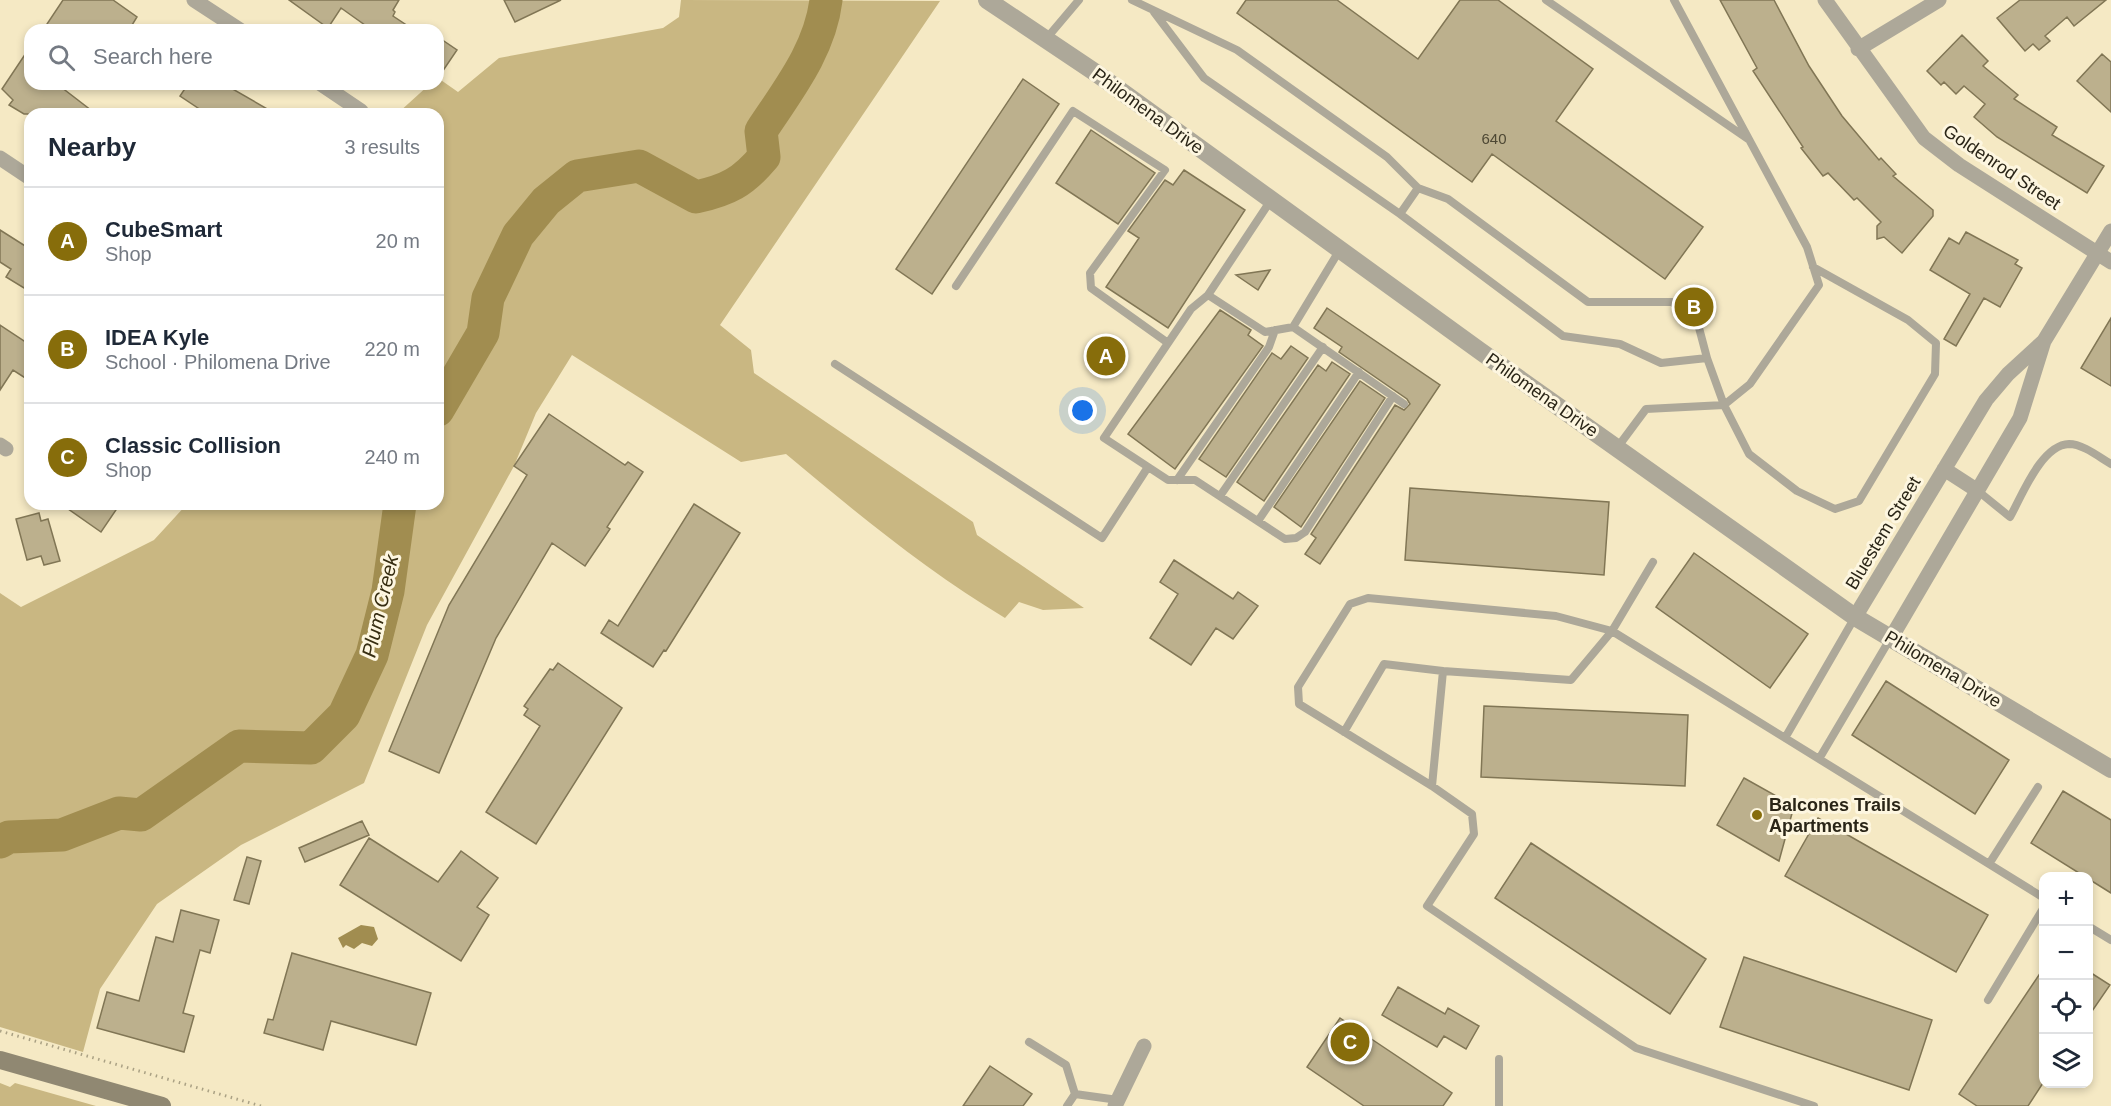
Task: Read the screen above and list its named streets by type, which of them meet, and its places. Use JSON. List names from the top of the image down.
{
  "streets": {
    "street": ["Philomena Drive", "Goldenrod Street", "Bluestem Street"]
  },
  "crossings": [
    ["Philomena Drive", "Bluestem Street"],
    ["Goldenrod Street", "Bluestem Street"]
  ],
  "water": ["Plum Creek"],
  "places": ["Balcones Trails Apartments"],
  "house_numbers": ["640"],
  "page": {
    "search": "Search here",
    "heading": ["Nearby", "3 results"],
    "list": [
      {
        "mark": "A",
        "name": "CubeSmart",
        "note": "Shop",
        "value": "20 m"
      },
      {
        "mark": "B",
        "name": "IDEA Kyle",
        "note": "School · Philomena Drive",
        "value": "220 m"
      },
      {
        "mark": "C",
        "name": "Classic Collision",
        "note": "Shop",
        "value": "240 m"
      }
    ],
    "pins": ["B", "A", "C"],
    "map_buttons": ["+", "−"]
  }
}
